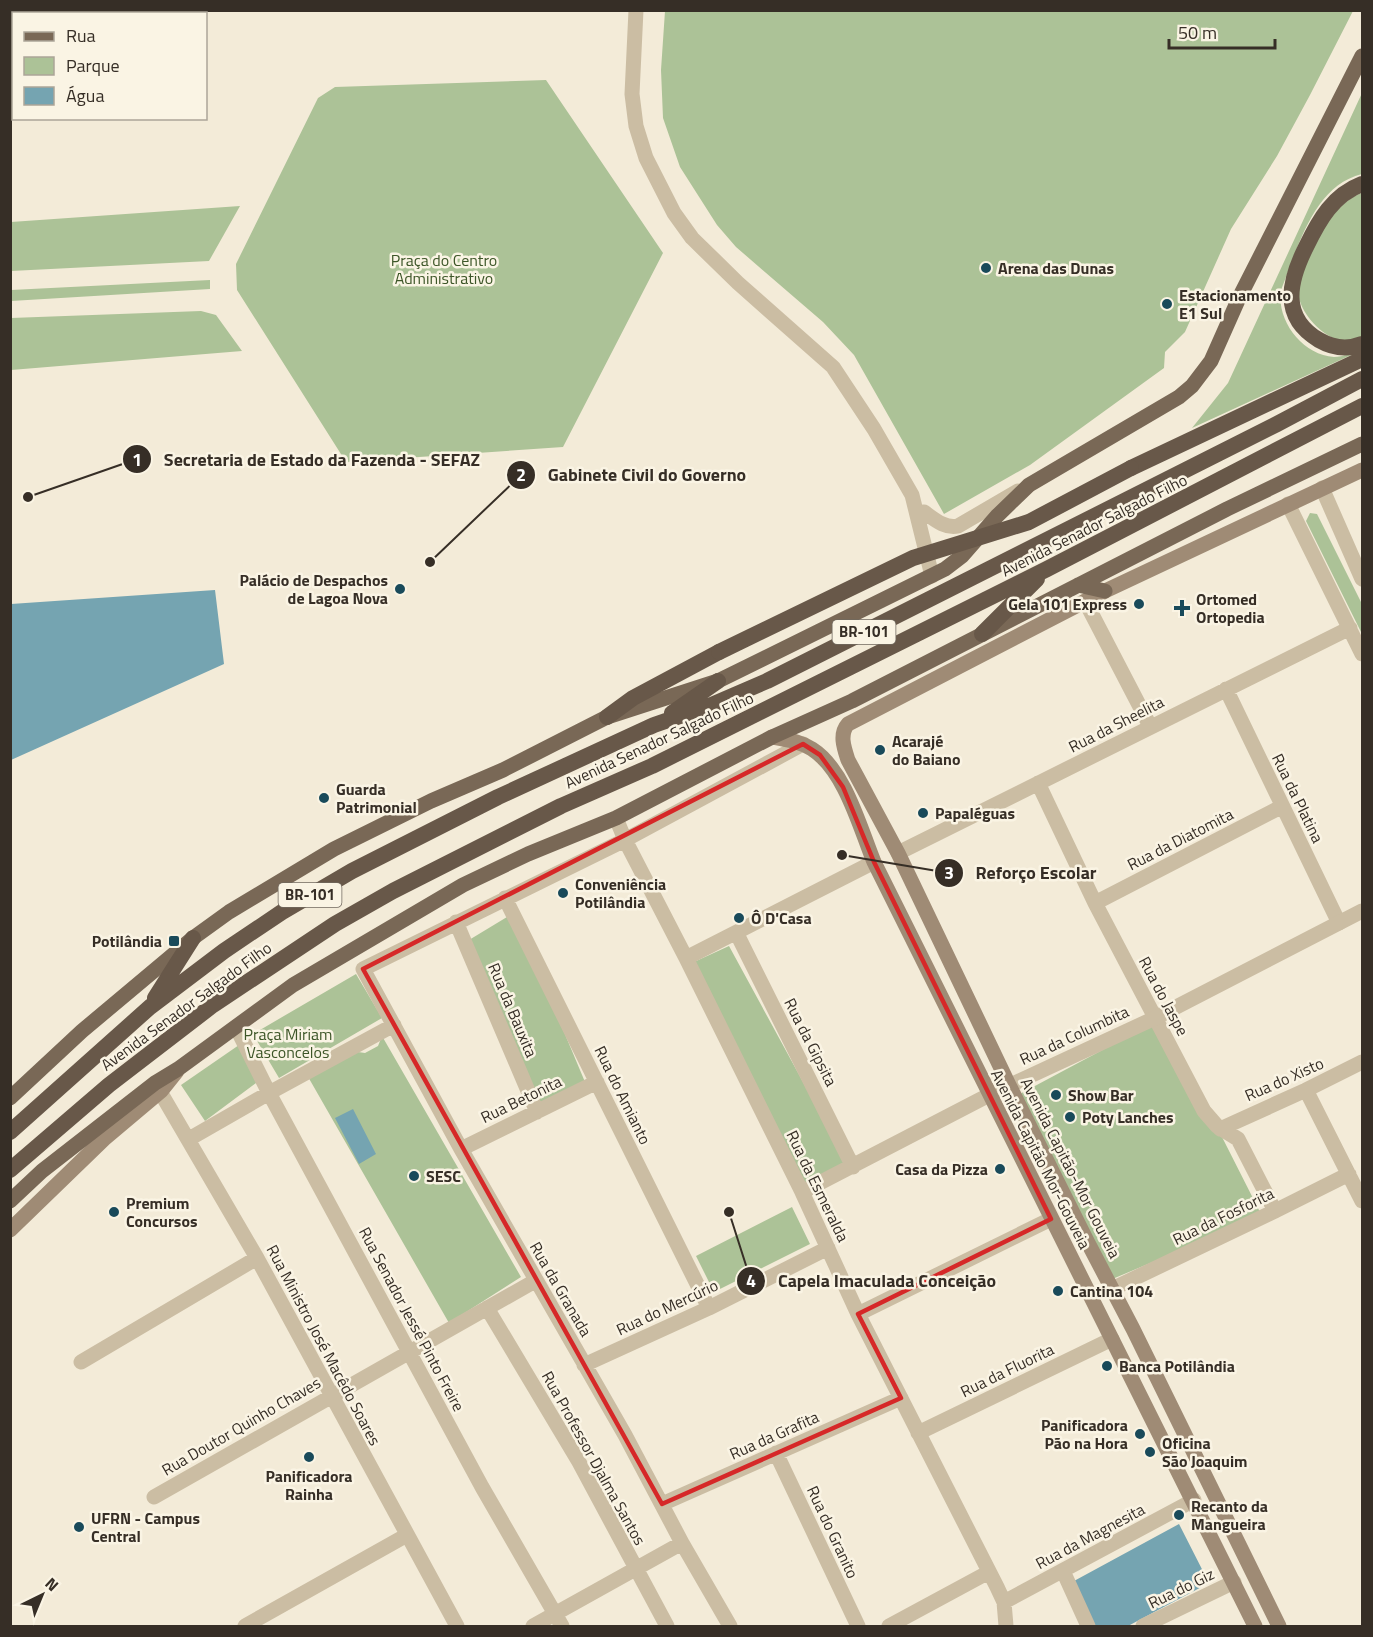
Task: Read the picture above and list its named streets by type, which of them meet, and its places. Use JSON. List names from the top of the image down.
{
  "streets": {
    "highway": ["Avenida Senador Salgado Filho", "BR-101"],
    "main road": ["Avenida Capitão Mor-Gouveia", "Avenida Capitão-Mor Gouveia"],
    "street": [
      "Rua da Sheelita",
      "Rua da Platina",
      "Rua da Diatomita",
      "Rua do Jaspe",
      "Rua da Bauxita",
      "Rua da Columbita",
      "Rua da Gipsita",
      "Rua do Xisto",
      "Rua do Amianto",
      "Rua Betonita",
      "Rua da Esmeralda",
      "Rua da Fosforita",
      "Rua da Granada",
      "Rua do Mercúrio",
      "Rua Senador Jessé Pinto Freire",
      "Rua Ministro José Macêdo Soares",
      "Rua da Fluorita",
      "Rua Doutor Quinho Chaves",
      "Rua da Grafita",
      "Rua Professor Djalma Santos",
      "Rua do Granito",
      "Rua da Magnesita",
      "Rua do Giz"
    ]
  },
  "crossings": [
    ["Rua da Sheelita", "Rua da Platina"],
    ["Rua da Sheelita", "Rua do Jaspe"],
    ["Rua da Sheelita", "Avenida Capitão-Mor Gouveia"],
    ["Rua da Platina", "Rua da Diatomita"],
    ["Rua da Platina", "Rua da Columbita"],
    ["Rua da Diatomita", "Rua do Jaspe"],
    ["Rua do Jaspe", "Rua da Columbita"],
    ["Rua do Jaspe", "Rua do Xisto"],
    ["Rua do Jaspe", "Rua da Fosforita"],
    ["Rua da Bauxita", "Rua Betonita"],
    ["Rua da Bauxita", "Rua da Granada"],
    ["Rua da Columbita", "Rua da Gipsita"],
    ["Rua da Columbita", "Avenida Capitão Mor-Gouveia"],
    ["Rua da Columbita", "Avenida Capitão-Mor Gouveia"],
    ["Rua da Columbita", "Rua da Esmeralda"],
    ["Rua do Amianto", "Rua Betonita"],
    ["Rua do Amianto", "Rua do Mercúrio"],
    ["Rua Betonita", "Rua da Granada"],
    ["Avenida Capitão Mor-Gouveia", "Rua da Fluorita"],
    ["Avenida Capitão Mor-Gouveia", "Rua da Magnesita"],
    ["Avenida Capitão Mor-Gouveia", "Rua do Giz"],
    ["Avenida Capitão-Mor Gouveia", "Rua da Fosforita"],
    ["Rua da Esmeralda", "Rua do Mercúrio"],
    ["Rua da Esmeralda", "Rua da Fluorita"],
    ["Rua da Esmeralda", "Rua da Grafita"],
    ["Rua da Esmeralda", "Rua da Magnesita"],
    ["Rua da Granada", "Rua do Mercúrio"],
    ["Rua da Granada", "Rua Doutor Quinho Chaves"],
    ["Rua da Granada", "Rua da Grafita"],
    ["Rua Senador Jessé Pinto Freire", "Rua Doutor Quinho Chaves"],
    ["Rua Ministro José Macêdo Soares", "Rua Doutor Quinho Chaves"],
    ["Rua Doutor Quinho Chaves", "Rua Professor Djalma Santos"],
    ["Rua da Grafita", "Rua do Granito"]
  ],
  "parks": ["Praça do Centro Administrativo", "Praça Miriam Vasconcelos"],
  "places": {
    "other": [
      "Arena das Dunas",
      "Estacionamento E1 Sul",
      "Secretaria de Estado da Fazenda - SEFAZ",
      "Gabinete Civil do Governo",
      "Palácio de Despachos de Lagoa Nova",
      "Gela 101 Express",
      "Acarajé do Baiano",
      "Guarda Patrimonial",
      "Papaléguas",
      "Reforço Escolar",
      "Conveniência Potilândia",
      "Ô D'Casa",
      "Show Bar",
      "Poty Lanches",
      "Casa da Pizza",
      "SESC",
      "Premium Concursos",
      "Capela Imaculada Conceição",
      "Cantina 104",
      "Banca Potilândia",
      "Panificadora Pão na Hora",
      "Oficina São Joaquim",
      "Panificadora Rainha",
      "Recanto da Mangueira",
      "UFRN - Campus Central"
    ],
    "health": ["Ortomed Ortopedia"],
    "transit": ["Potilândia"]
  },
  "legend": ["Rua", "Parque", "Água"],
  "scale_bar": "50 m",
  "north": "top right"
}
